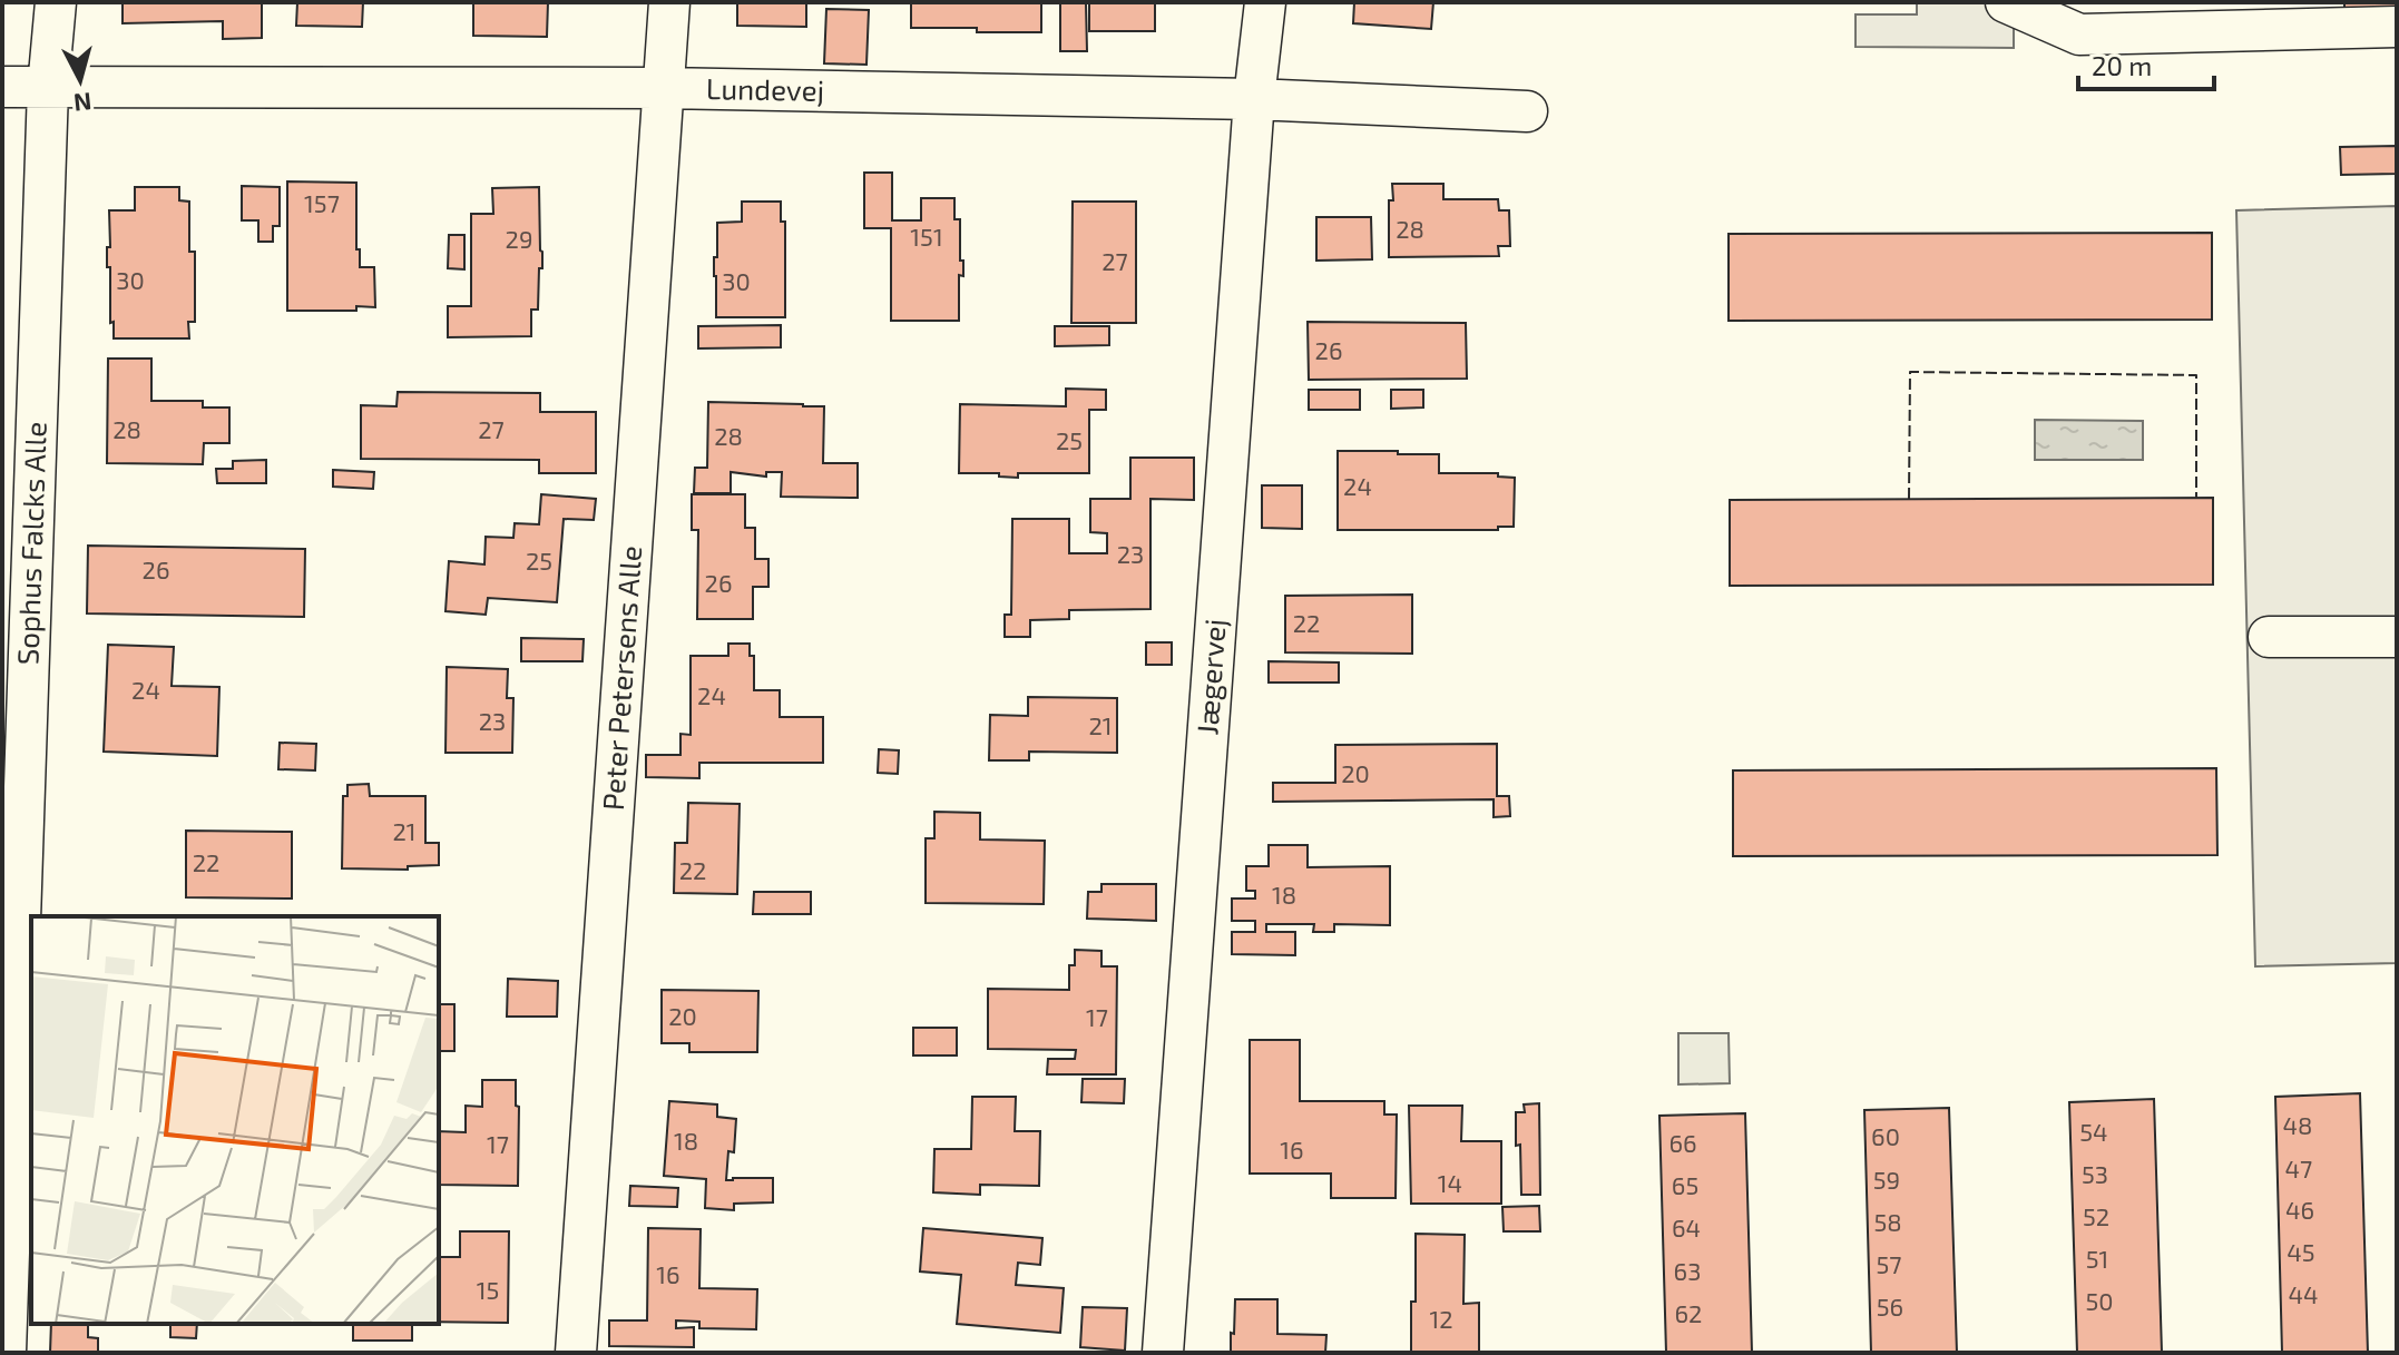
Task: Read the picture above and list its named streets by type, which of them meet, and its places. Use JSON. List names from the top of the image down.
{
  "streets": {
    "street": [
      "Lundevej",
      "Sophus Falcks Alle",
      "Jægervej",
      "Peter Petersens Alle"
    ]
  },
  "crossings": [
    ["Lundevej", "Sophus Falcks Alle"],
    ["Lundevej", "Jægervej"],
    ["Lundevej", "Peter Petersens Alle"]
  ],
  "house_numbers": [
    "157",
    "28",
    "151",
    "29",
    "27",
    "30",
    "30",
    "26",
    "28",
    "27",
    "28",
    "25",
    "24",
    "23",
    "25",
    "26",
    "26",
    "22",
    "24",
    "24",
    "23",
    "21",
    "20",
    "21",
    "22",
    "22",
    "18",
    "20",
    "17",
    "48",
    "54",
    "60",
    "18",
    "66",
    "17",
    "16",
    "47",
    "53",
    "59",
    "14",
    "65",
    "46",
    "52",
    "58",
    "64",
    "45",
    "51",
    "57",
    "63",
    "16",
    "15",
    "44",
    "50",
    "56",
    "62",
    "12"
  ],
  "scale_bar": "20 m",
  "north": "bottom"
}
